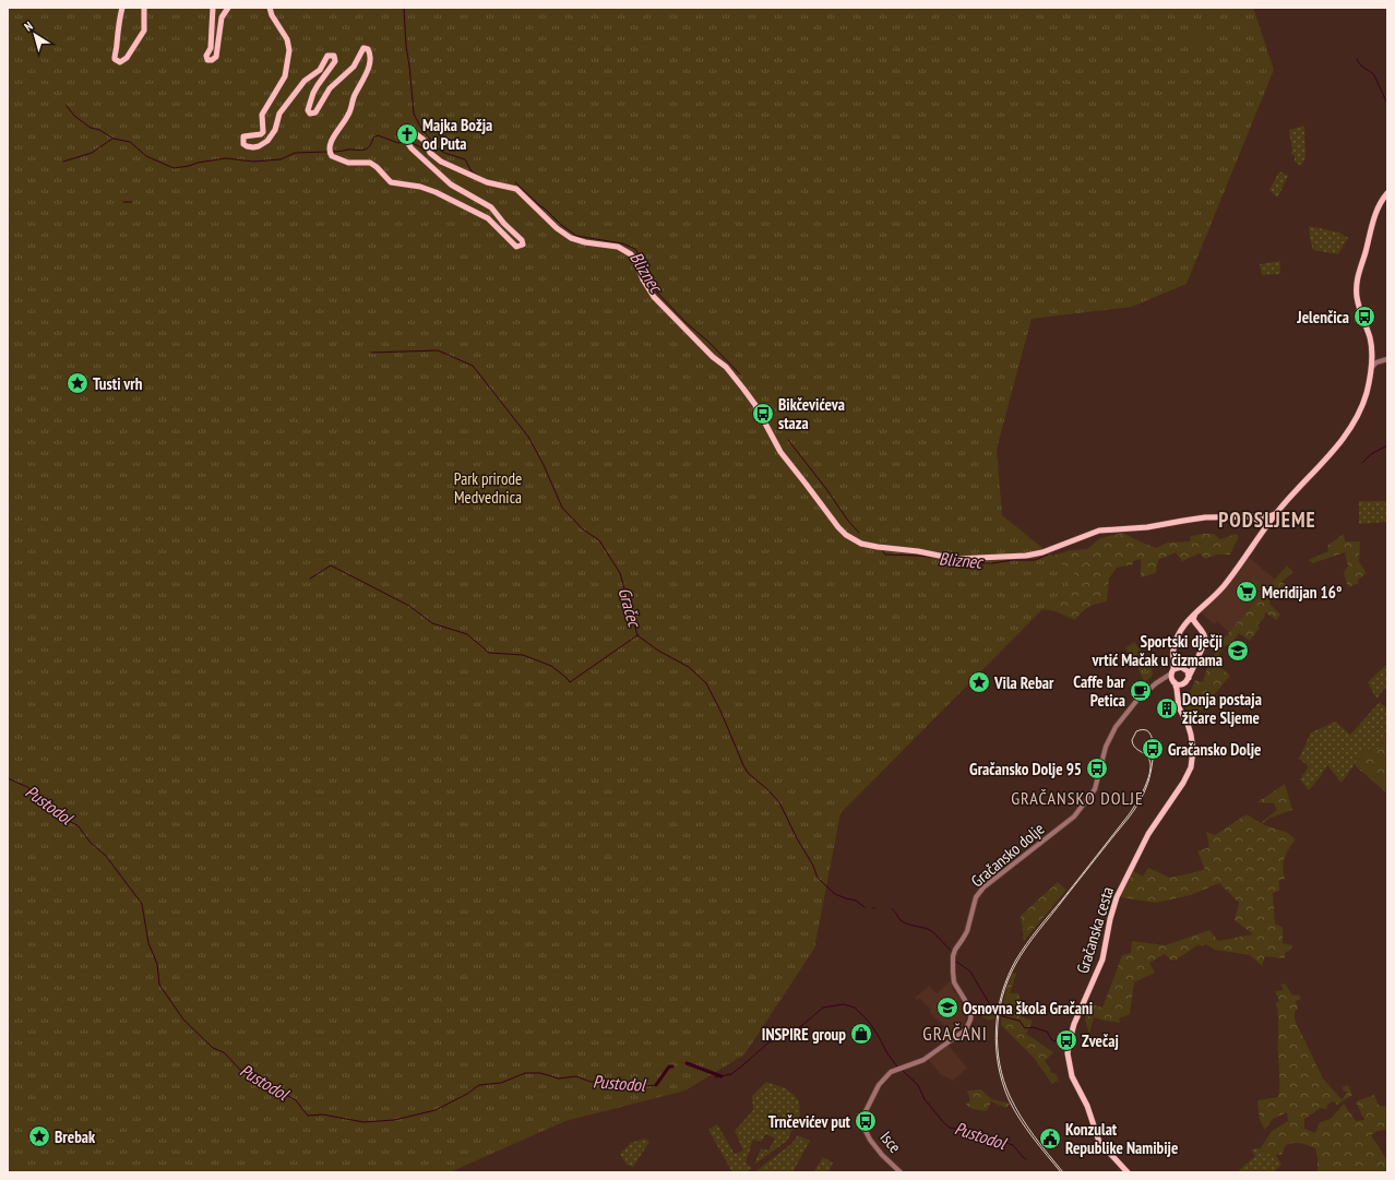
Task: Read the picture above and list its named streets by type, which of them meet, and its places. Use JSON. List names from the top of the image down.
{
  "streets": {
    "main road": ["Gračanska cesta"],
    "street": ["Gračansko dolje", "Isce"]
  },
  "crossings": [
    ["Gračansko dolje", "Gračanska cesta"],
    ["Gračansko dolje", "Isce"]
  ],
  "districts": ["PODSLJEME", "GRAČANSKO DOLJE", "GRAČANI"],
  "water": ["Bliznec", "Gračec", "Pustodol"],
  "parks": ["Park prirode Medvednica"],
  "places": {
    "church": ["Majka Božja od Puta"],
    "bus stop": [
      "Jelenčica",
      "Bikčevićeva staza",
      "Gračansko Dolje",
      "Gračansko Dolje 95",
      "Zvečaj",
      "Trnčevićev put"
    ],
    "place": ["Tusti vrh", "Vila Rebar", "Brebak"],
    "supermarket": ["Meridijan 16°"],
    "school or university": ["Sportski dječji vrtić Mačak u čizmama", "Osnovna škola Gračani"],
    "cafe": ["Caffe bar Petica"],
    "building": ["Donja postaja žičare Sljeme"],
    "shop": ["INSPIRE group"],
    "public building": ["Konzulat Republike Namibije"]
  },
  "north": "top left"
}
